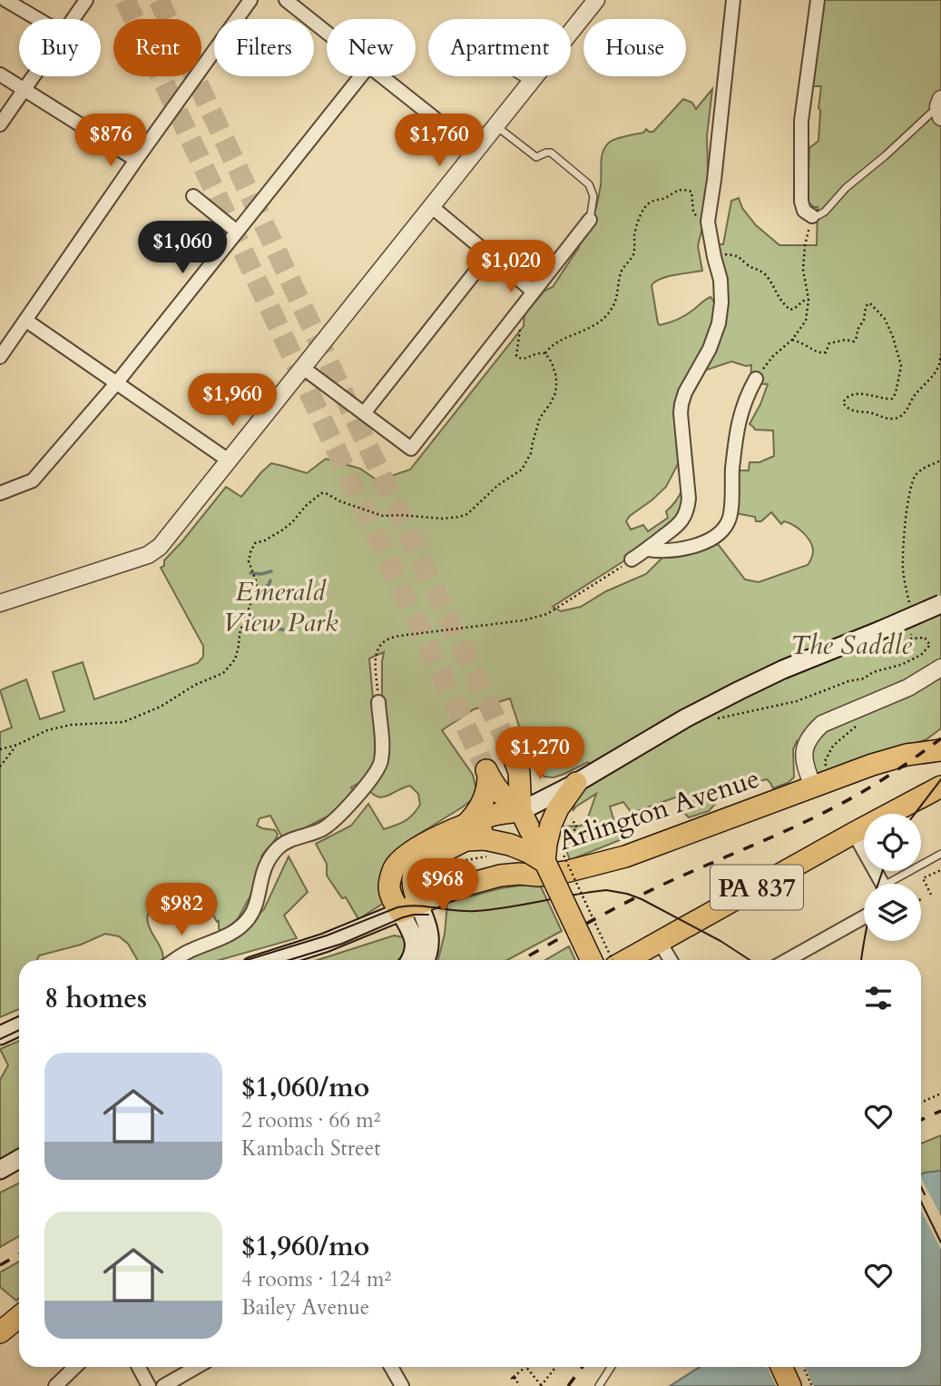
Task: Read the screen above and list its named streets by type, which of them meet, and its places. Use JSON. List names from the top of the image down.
{
  "streets": {
    "main road": ["Arlington Avenue", "PA 837"]
  },
  "parks": ["Emerald View Park", "The Saddle"],
  "page": {
    "chip": [
      "Buy",
      "Rent",
      "Filters",
      "New",
      "Apartment",
      "House"
    ],
    "price": [
      "$876",
      "$1,760",
      "$1,060",
      "$1,020",
      "$1,960",
      "$1,270",
      "$968",
      "$982"
    ],
    "heading": "8 homes",
    "list": [
      {
        "name": "$1,060/mo",
        "note": "2 rooms · 66 m² · Kambach Street"
      },
      {
        "name": "$1,960/mo",
        "note": "4 rooms · 124 m² · Bailey Avenue"
      }
    ]
  }
}
